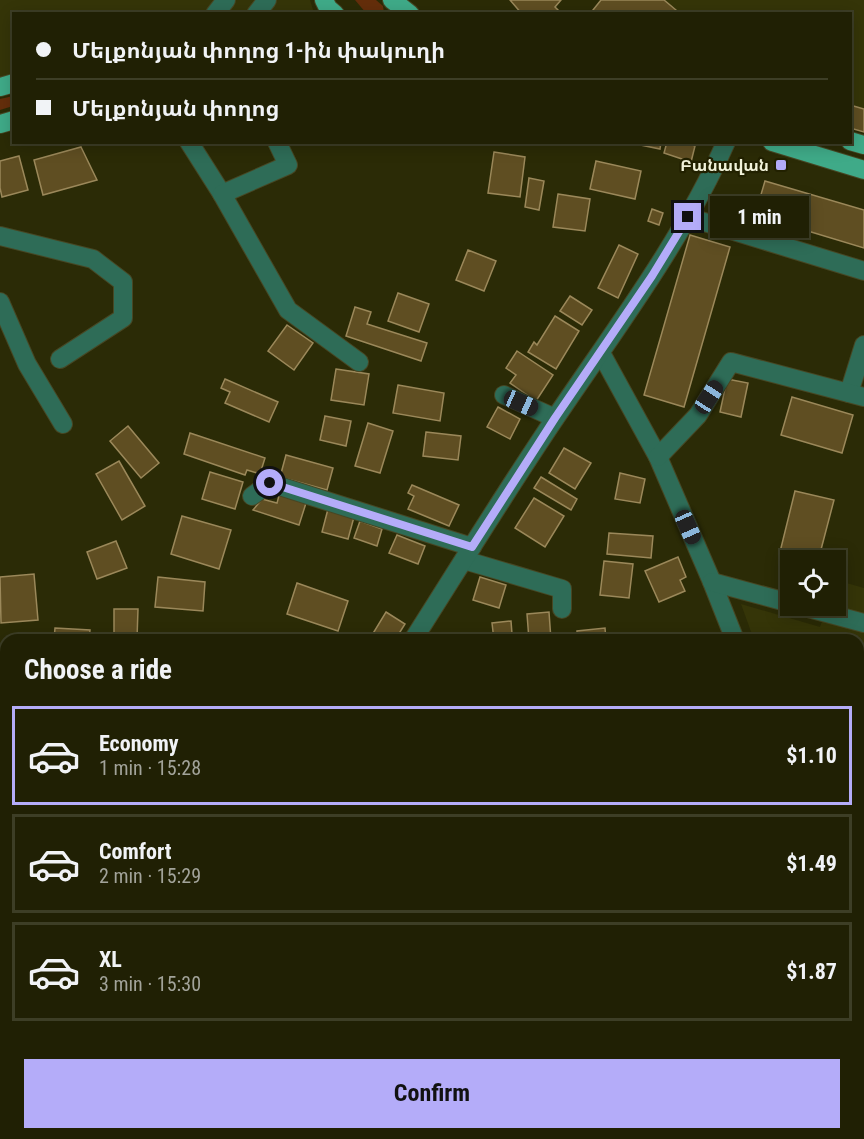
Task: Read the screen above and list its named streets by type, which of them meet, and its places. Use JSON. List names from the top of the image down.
{
  "places": {
    "transit": ["Բանավան"]
  },
  "page": {
    "banner": ["Մելքոնյան փողոց 1-ին փակուղի", "Մելքոնյան փողոց"],
    "bubble": "1 min",
    "heading": "Choose a ride",
    "list": [
      {
        "name": "Economy",
        "note": "1 min · 15:28",
        "value": "$1.10"
      },
      {
        "name": "Comfort",
        "note": "2 min · 15:29",
        "value": "$1.49"
      },
      {
        "name": "XL",
        "note": "3 min · 15:30",
        "value": "$1.87"
      }
    ],
    "buttons": "Confirm"
  }
}
